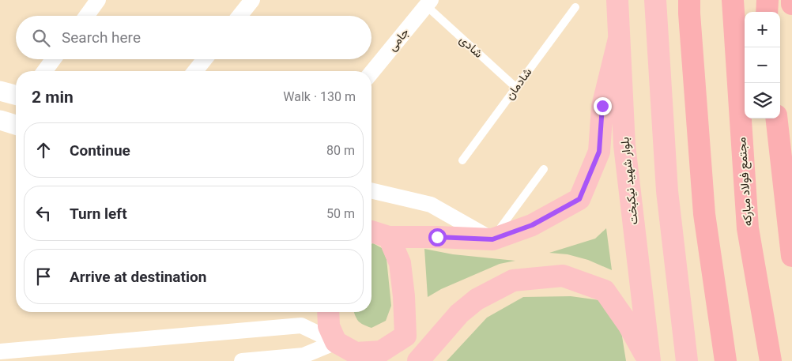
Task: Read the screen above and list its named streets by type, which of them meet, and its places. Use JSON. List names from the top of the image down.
{
  "streets": {
    "highway": ["مجتمع فولاد مبارکه"],
    "main road": ["بلوار شهید نیکبخت"],
    "street": ["جامی"],
    "lane": ["شادی", "شادمان"]
  },
  "crossings": [
    ["جامی", "شادی"],
    ["شادی", "شادمان"]
  ],
  "page": {
    "map_buttons": ["+", "−"],
    "search": "Search here",
    "heading": ["2 min", "Walk · 130 m"],
    "list": [
      ["Continue", "80 m"],
      ["Turn left", "50 m"],
      "Arrive at destination"
    ]
  }
}
